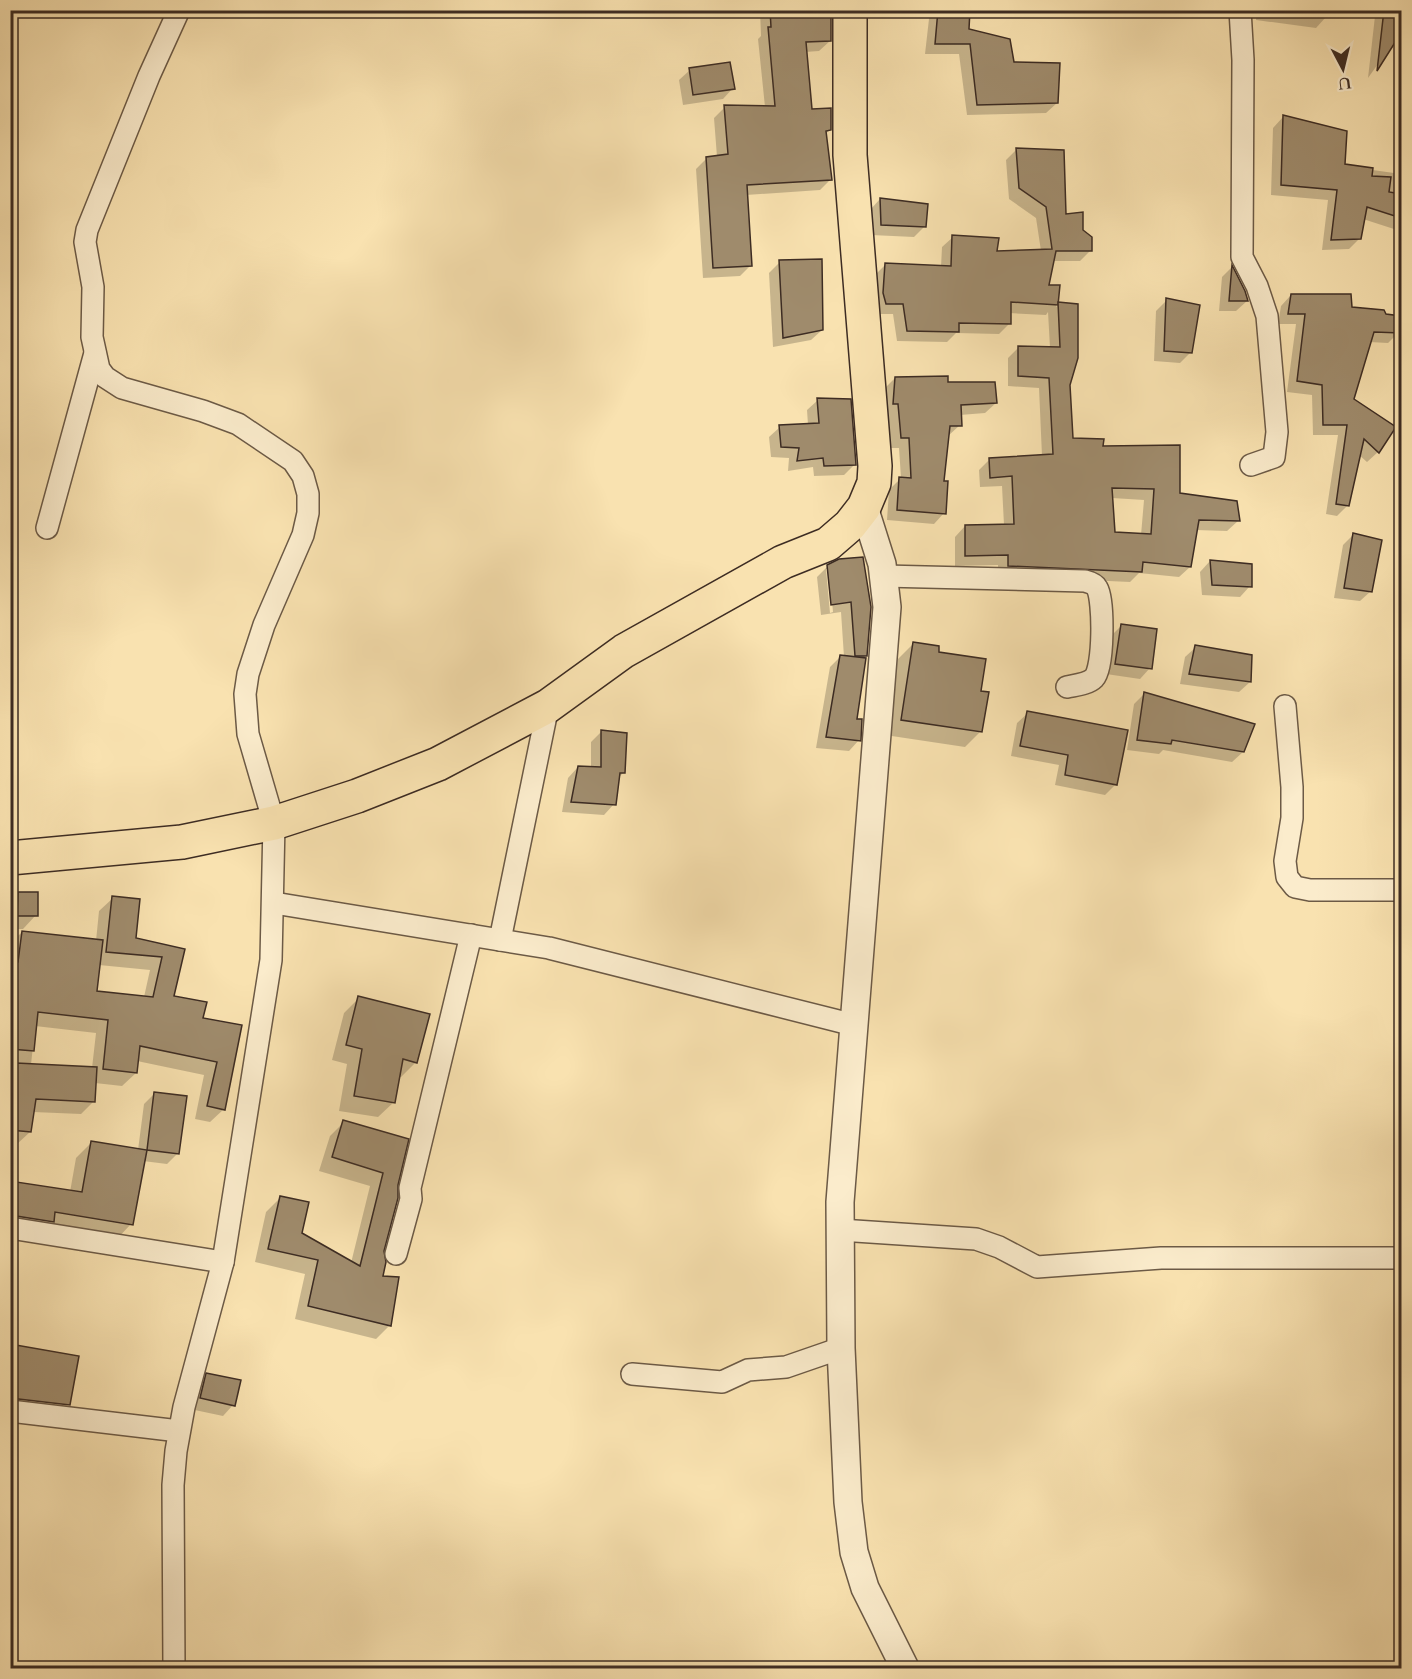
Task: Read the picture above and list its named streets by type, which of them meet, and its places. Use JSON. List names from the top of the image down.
{
  "north": "bottom"
}
